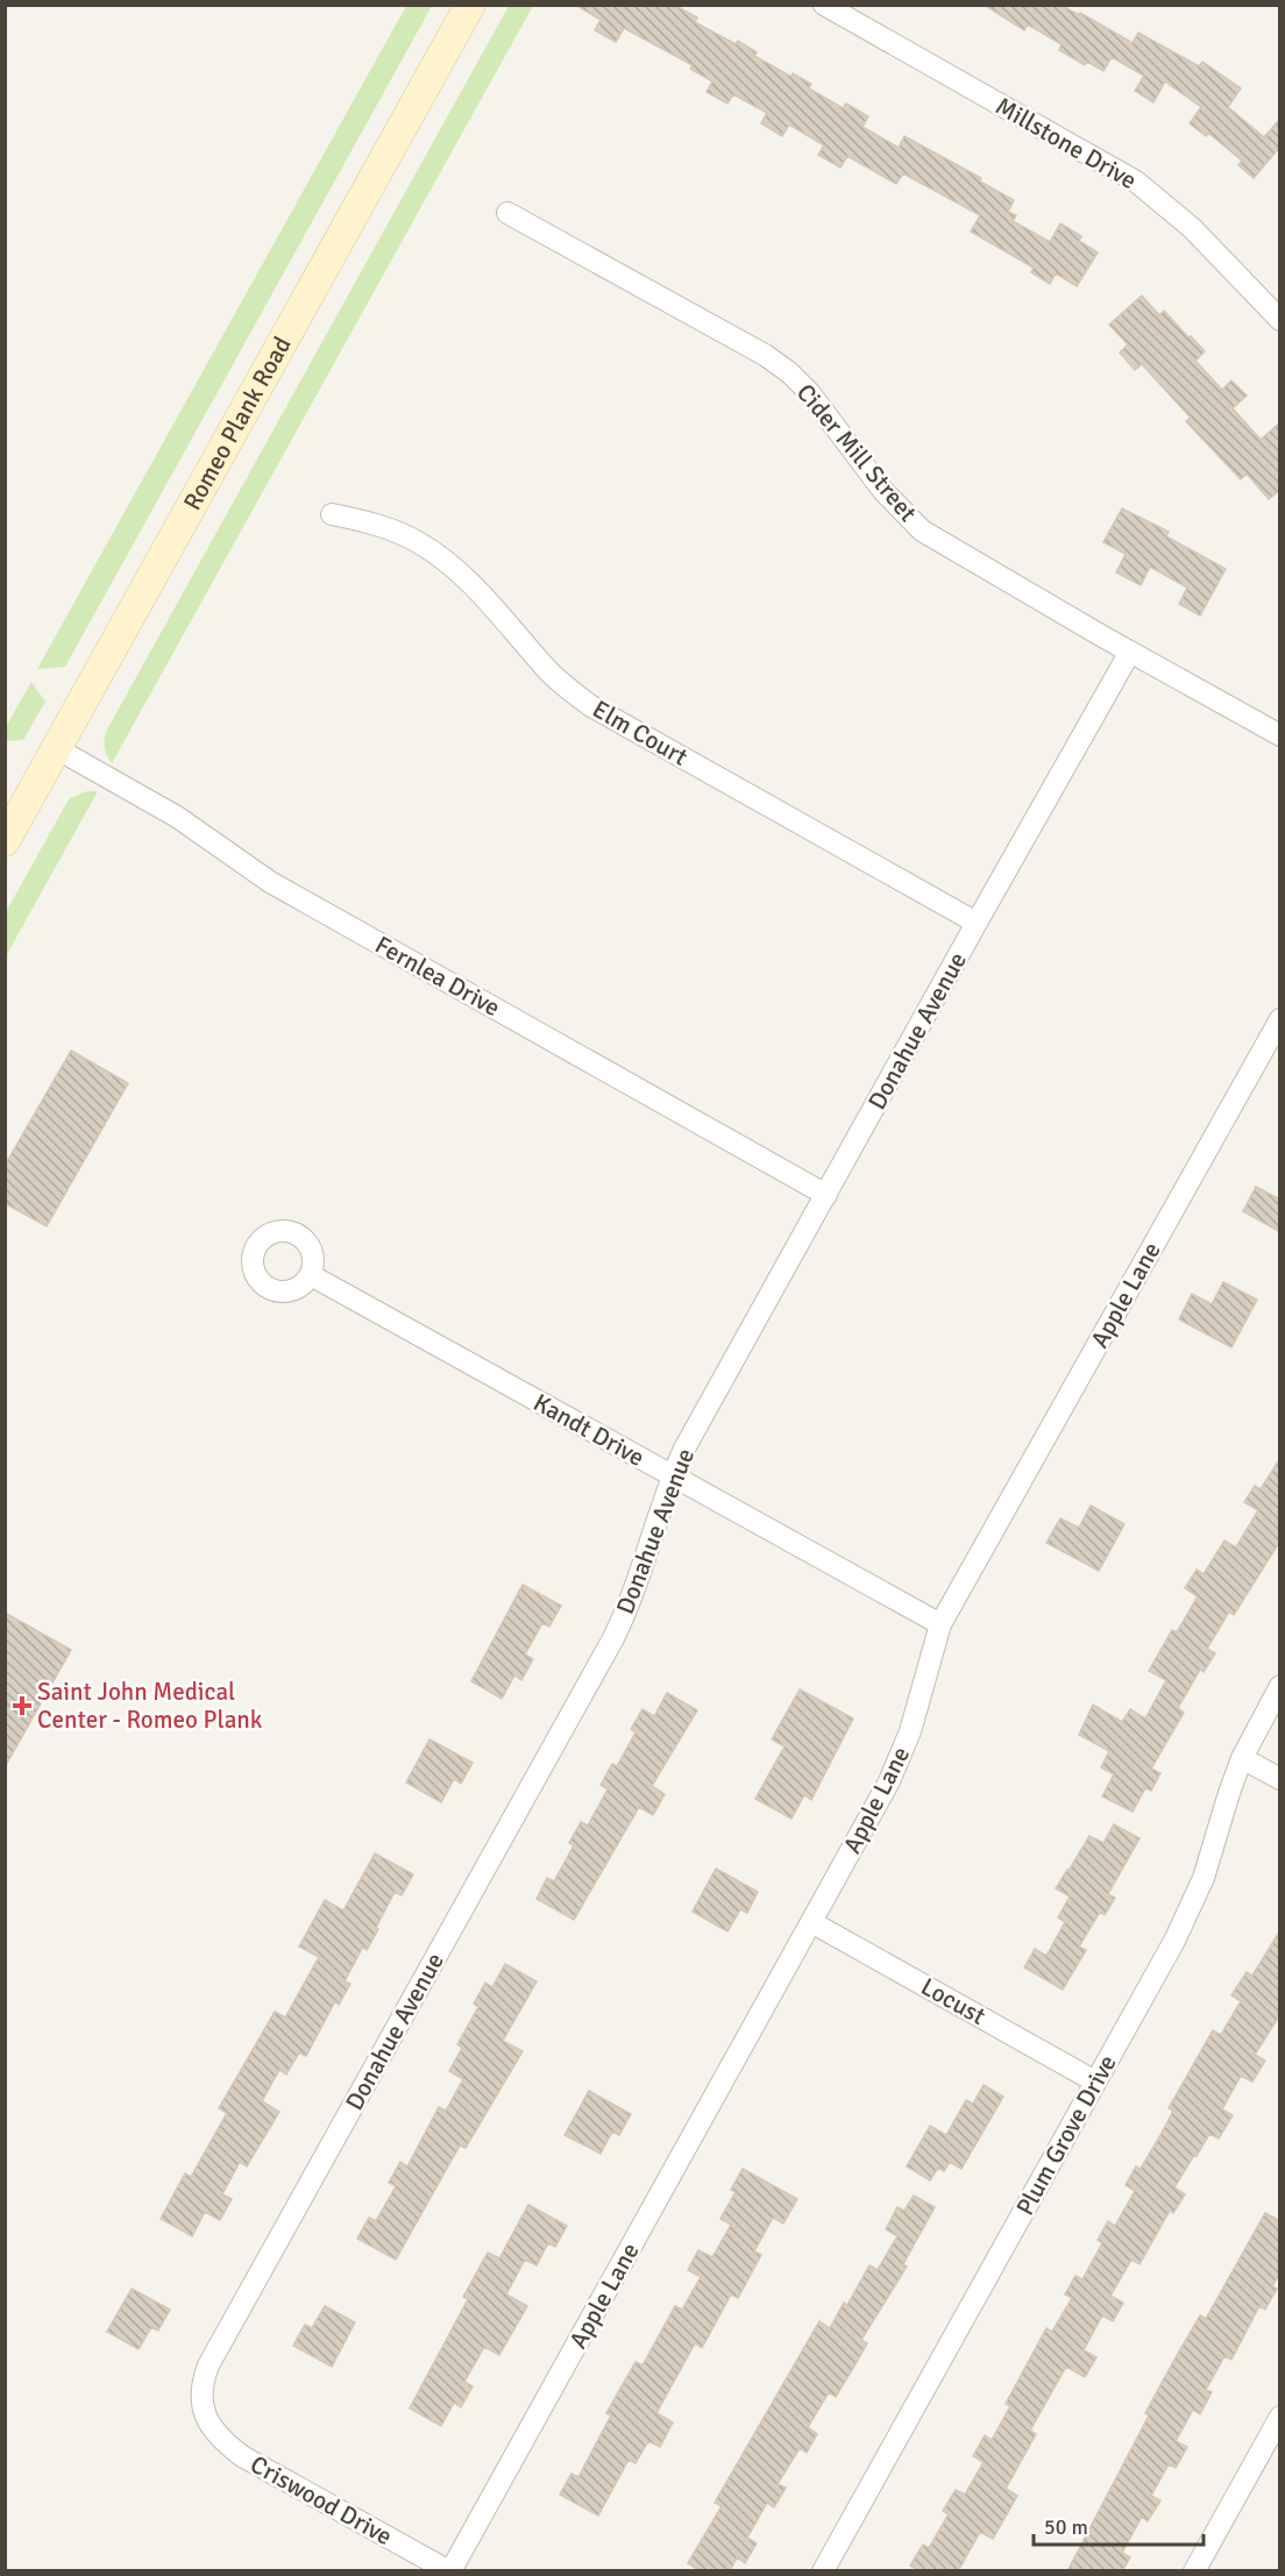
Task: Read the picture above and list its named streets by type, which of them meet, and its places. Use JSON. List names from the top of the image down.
{
  "streets": {
    "main road": ["Romeo Plank Road"],
    "street": [
      "Millstone Drive",
      "Cider Mill Street",
      "Elm Court",
      "Fernlea Drive",
      "Donahue Avenue",
      "Apple Lane",
      "Kandt Drive",
      "Locust",
      "Plum Grove Drive",
      "Criswood Drive"
    ]
  },
  "crossings": [
    ["Romeo Plank Road", "Fernlea Drive"],
    ["Cider Mill Street", "Donahue Avenue"],
    ["Elm Court", "Donahue Avenue"],
    ["Fernlea Drive", "Donahue Avenue"],
    ["Donahue Avenue", "Kandt Drive"],
    ["Donahue Avenue", "Criswood Drive"],
    ["Apple Lane", "Kandt Drive"],
    ["Apple Lane", "Locust"],
    ["Apple Lane", "Criswood Drive"],
    ["Locust", "Plum Grove Drive"]
  ],
  "places": {
    "health": ["Saint John Medical Center - Romeo Plank"]
  },
  "scale_bar": "50 m"
}
